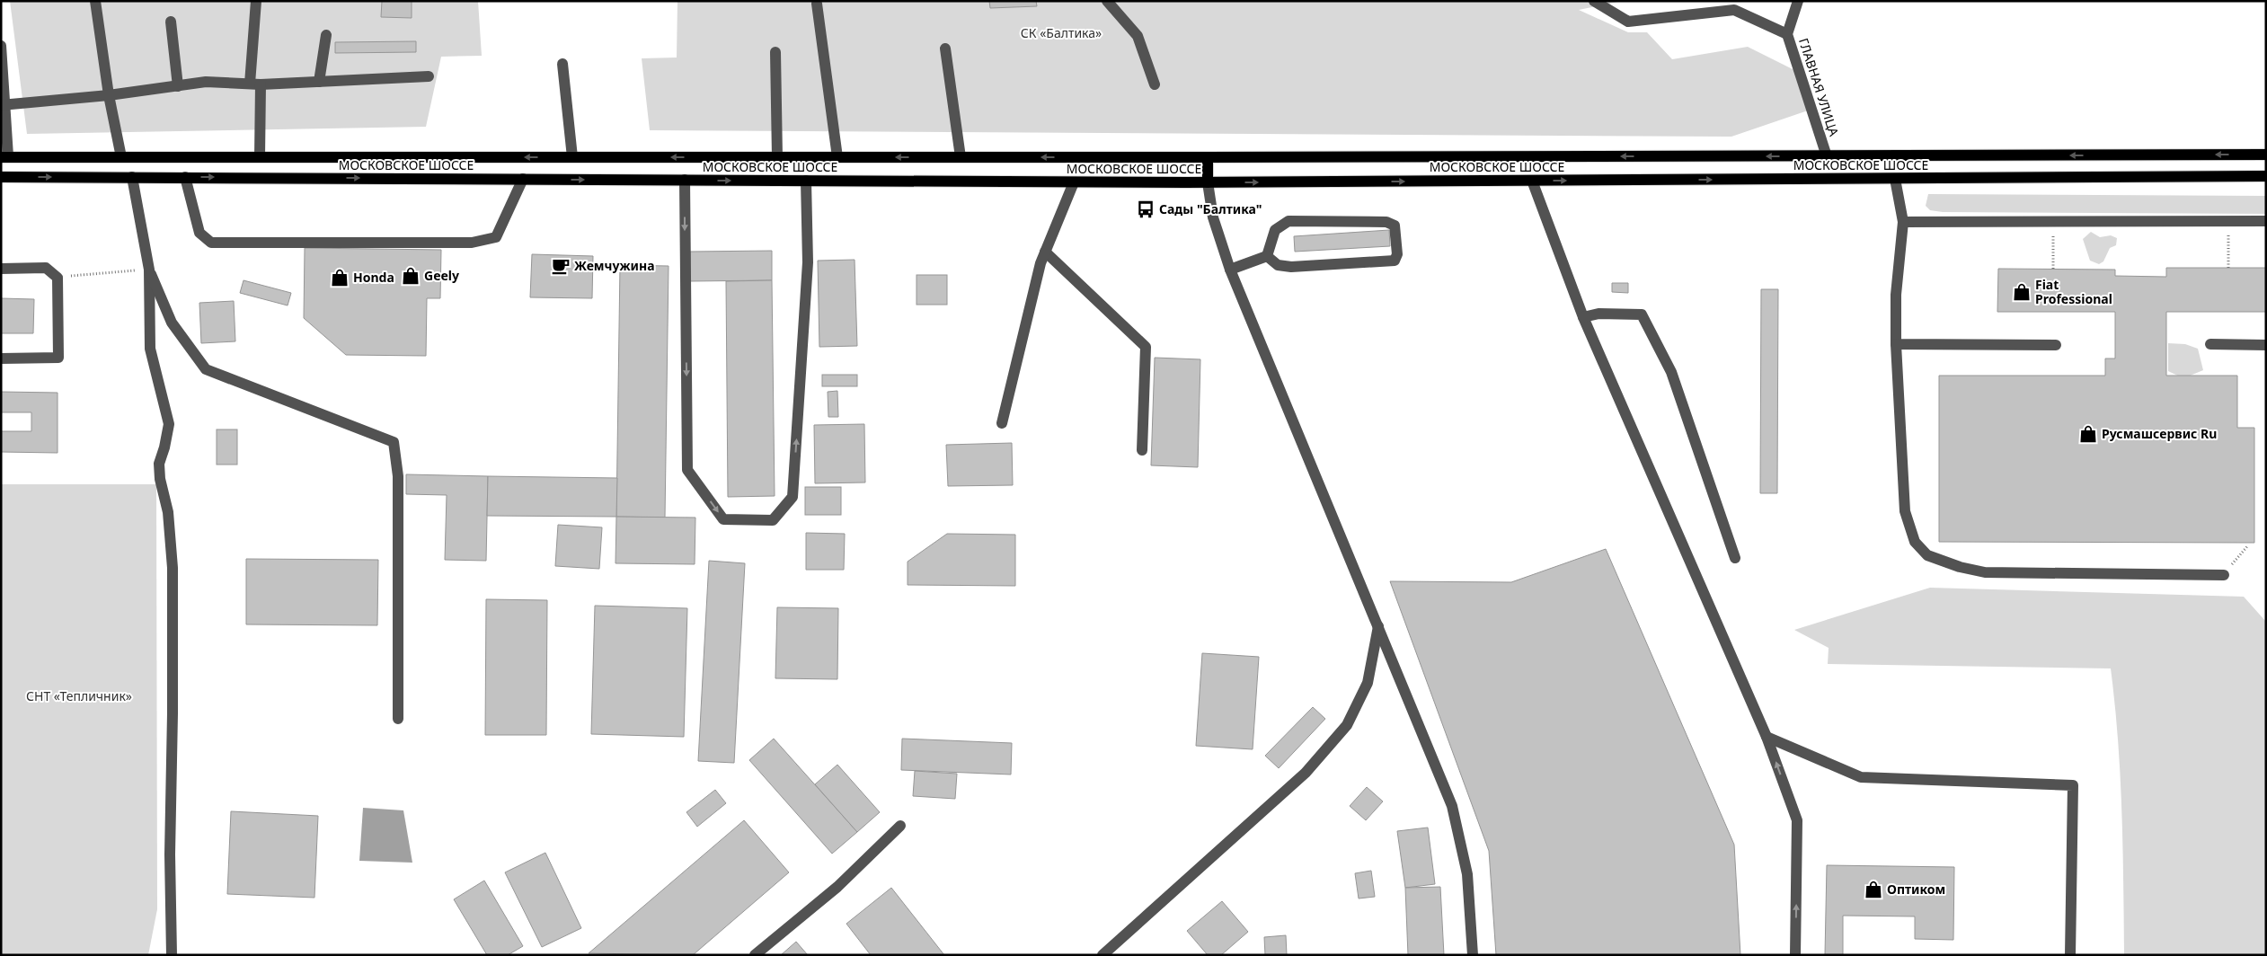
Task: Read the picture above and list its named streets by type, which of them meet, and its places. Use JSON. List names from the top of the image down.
{
  "streets": {
    "main road": ["МОСКОВСКОЕ ШОССЕ"],
    "street": ["ГЛАВНАЯ УЛИЦА"]
  },
  "crossings": [
    ["ГЛАВНАЯ УЛИЦА", "МОСКОВСКОЕ ШОССЕ"]
  ],
  "parks": ["СК «Балтика»", "СНТ «Тепличник»"],
  "places": {
    "bus stop": ["Сады \"Балтика\""],
    "cafe": ["Жемчужина"],
    "shop": [
      "Geely",
      "Honda",
      "Fiat Professional",
      "Русмашсервис Ru",
      "Оптиком"
    ]
  }
}
